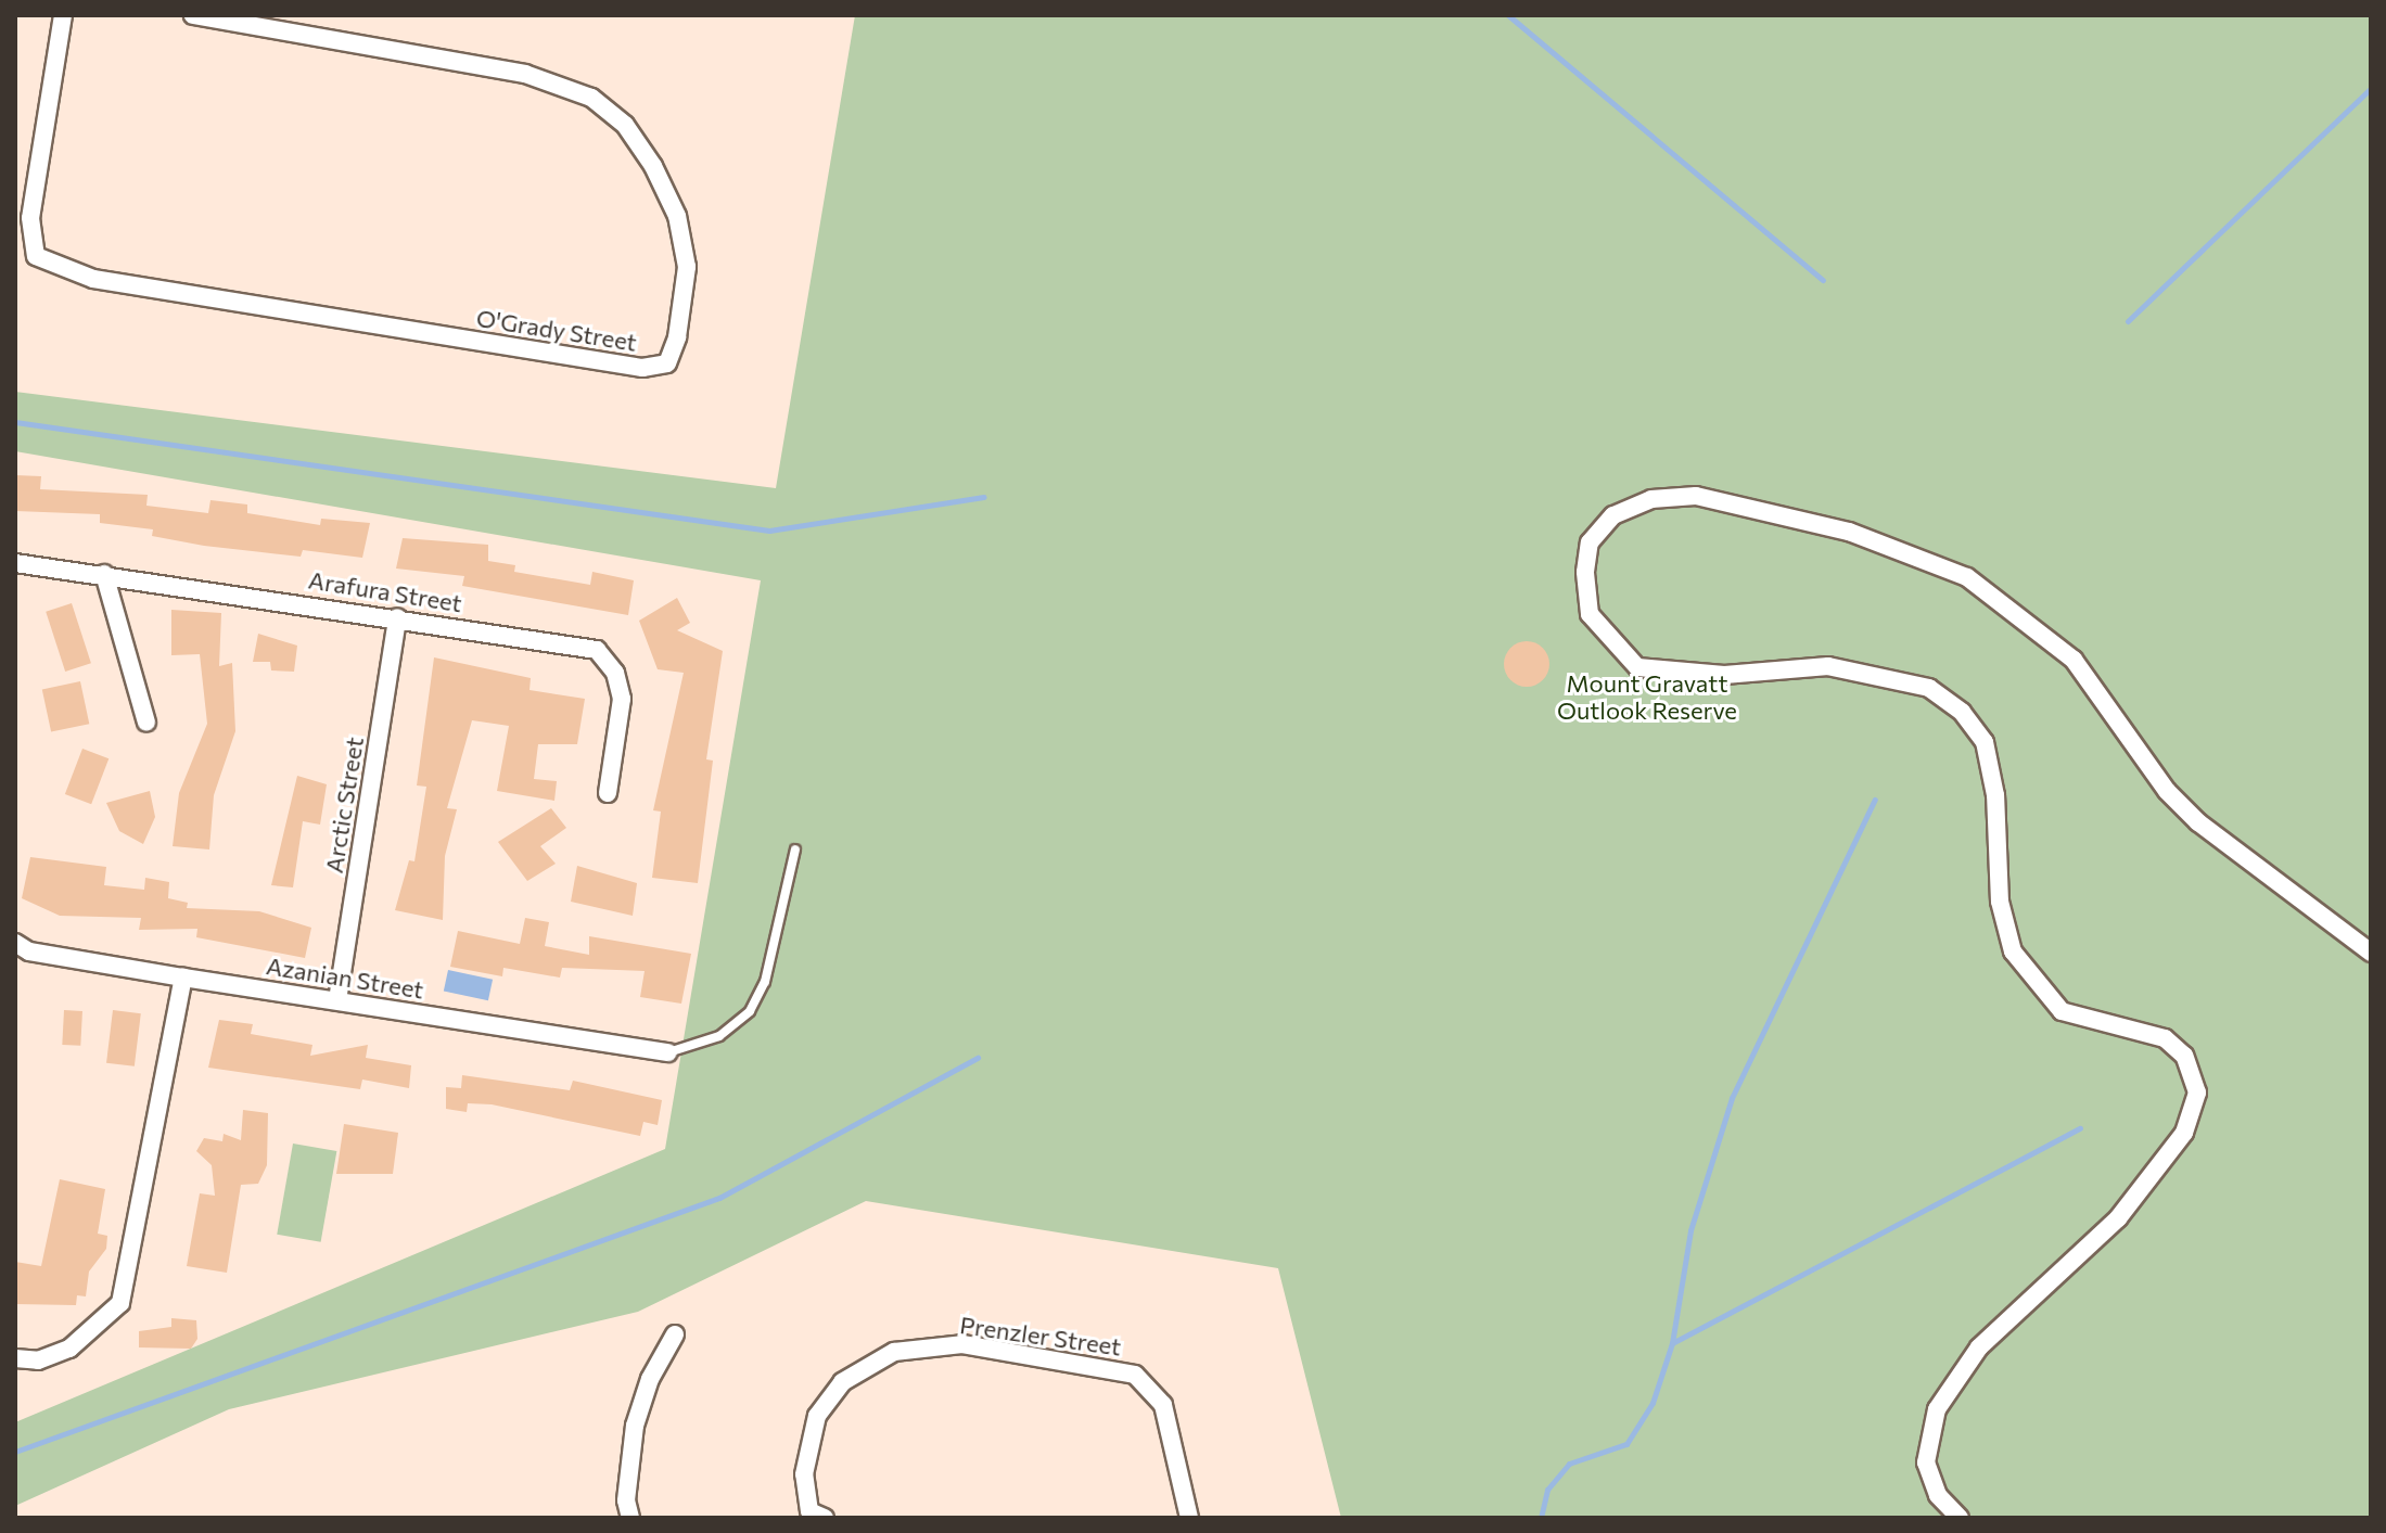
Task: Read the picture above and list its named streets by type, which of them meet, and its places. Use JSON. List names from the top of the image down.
{
  "streets": {
    "street": [
      "O'Grady Street",
      "Arafura Street",
      "Arctic Street",
      "Azanian Street",
      "Prenzler Street"
    ]
  },
  "crossings": [
    ["Arafura Street", "Arctic Street"],
    ["Arctic Street", "Azanian Street"]
  ],
  "parks": ["Mount Gravatt Outlook Reserve"]
}
